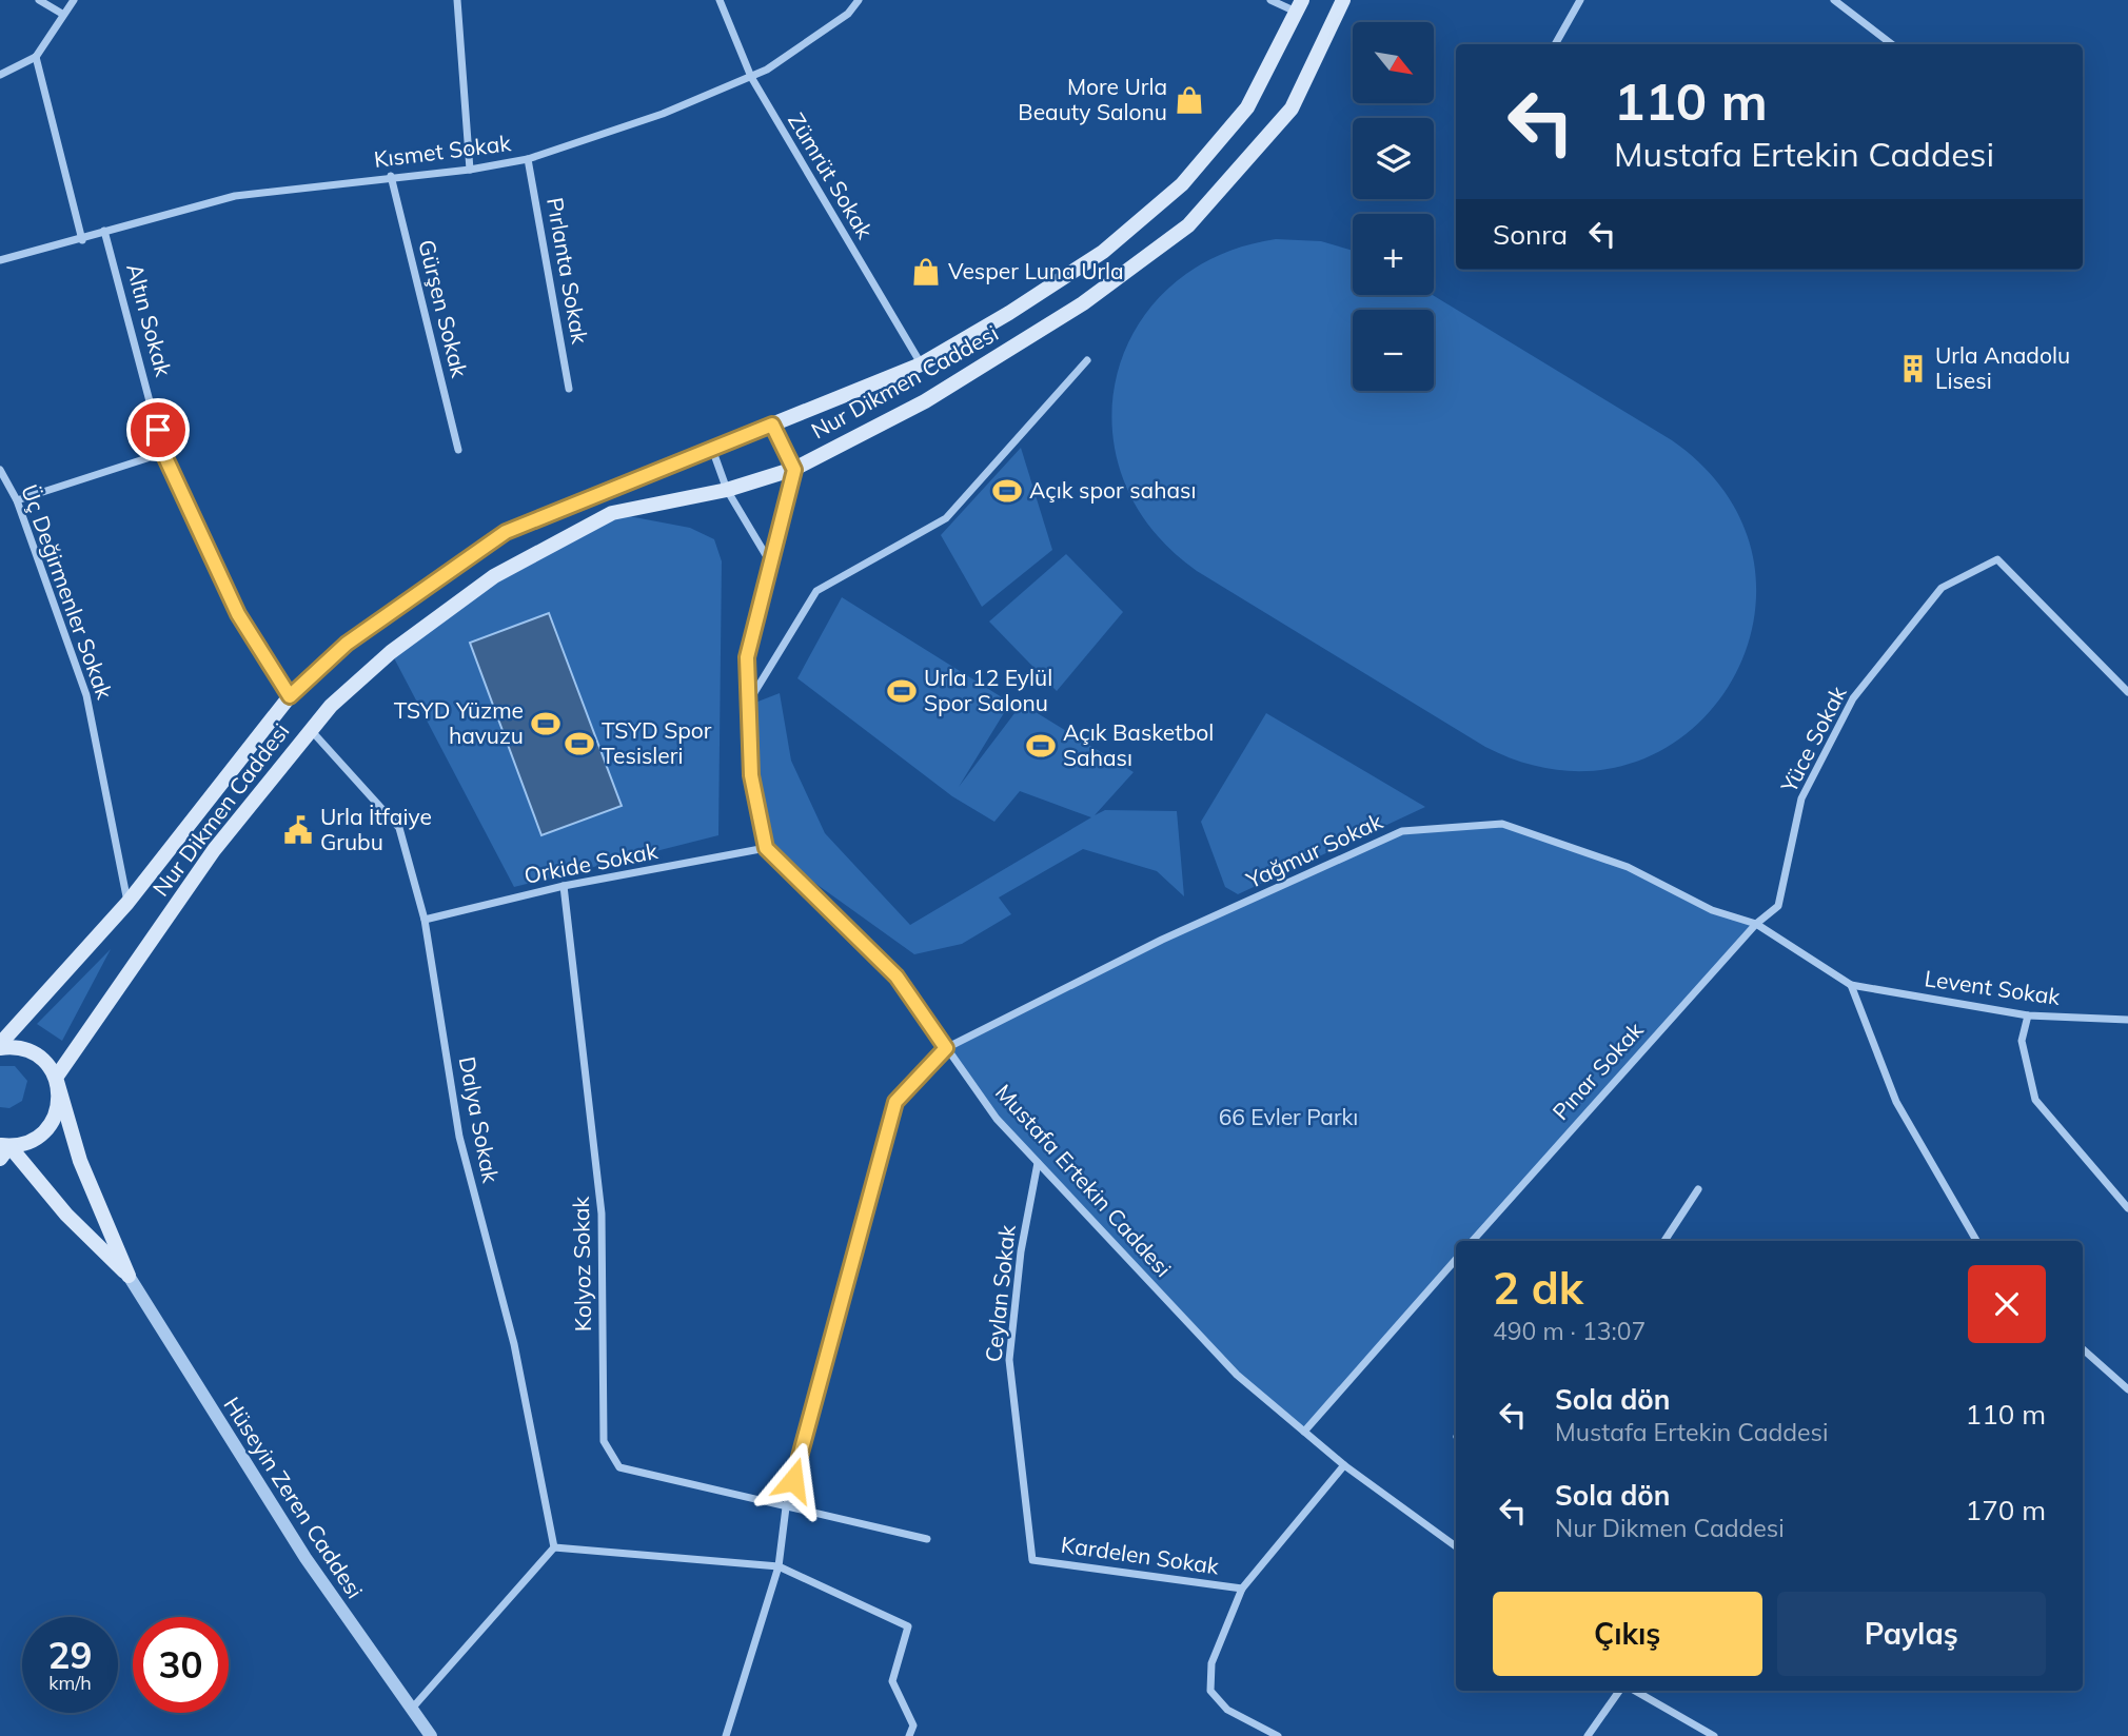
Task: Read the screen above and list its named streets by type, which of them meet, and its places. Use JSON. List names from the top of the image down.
{
  "streets": {
    "main road": ["Nur Dikmen Caddesi"],
    "street": [
      "Kısmet Sokak",
      "Zümrüt Sokak",
      "Pırlanta Sokak",
      "Gürşen Sokak",
      "Altın Sokak",
      "Üç Değirmenler Sokak",
      "Yüce Sokak",
      "Yağmur Sokak",
      "Orkide Sokak",
      "Levent Sokak",
      "Pınar Sokak",
      "Dalya Sokak",
      "Mustafa Ertekin Caddesi",
      "Kolyoz Sokak",
      "Ceylan Sokak",
      "Hüseyin Zeren Caddesi",
      "Kardelen Sokak"
    ]
  },
  "crossings": [
    ["Kısmet Sokak", "Zümrüt Sokak"],
    ["Kısmet Sokak", "Pırlanta Sokak"],
    ["Kısmet Sokak", "Gürşen Sokak"],
    ["Kısmet Sokak", "Altın Sokak"],
    ["Zümrüt Sokak", "Nur Dikmen Caddesi"],
    ["Altın Sokak", "Nur Dikmen Caddesi"],
    ["Nur Dikmen Caddesi", "Üç Değirmenler Sokak"],
    ["Nur Dikmen Caddesi", "Dalya Sokak"],
    ["Yüce Sokak", "Yağmur Sokak"],
    ["Yüce Sokak", "Pınar Sokak"],
    ["Yağmur Sokak", "Levent Sokak"],
    ["Yağmur Sokak", "Pınar Sokak"],
    ["Yağmur Sokak", "Mustafa Ertekin Caddesi"],
    ["Orkide Sokak", "Dalya Sokak"],
    ["Orkide Sokak", "Mustafa Ertekin Caddesi"],
    ["Orkide Sokak", "Kolyoz Sokak"],
    ["Mustafa Ertekin Caddesi", "Ceylan Sokak"],
    ["Ceylan Sokak", "Kardelen Sokak"]
  ],
  "parks": ["66 Evler Parkı"],
  "places": {
    "shop": ["More Urla Beauty Salonu", "Vesper Luna Urla"],
    "building": ["Urla Anadolu Lisesi"],
    "sports": [
      "Açık spor sahası",
      "Urla 12 Eylül Spor Salonu",
      "TSYD Yüzme havuzu",
      "TSYD Spor Tesisleri",
      "Açık Basketbol Sahası"
    ],
    "public building": ["Urla İtfaiye Grubu"]
  },
  "north": "bottom right",
  "page": {
    "map_buttons": ["+", "−"],
    "turn": ["110 m", "Mustafa Ertekin Caddesi"],
    "then": "Sonra",
    "heading": ["2 dk", "490 m · 13:07"],
    "list": [
      {
        "name": "Sola dön",
        "note": "Mustafa Ertekin Caddesi",
        "value": "110 m"
      },
      {
        "name": "Sola dön",
        "note": "Nur Dikmen Caddesi",
        "value": "170 m"
      }
    ],
    "buttons": ["Çıkış", "Paylaş"],
    "speed": "29 km/h",
    "limit": "30"
  }
}
